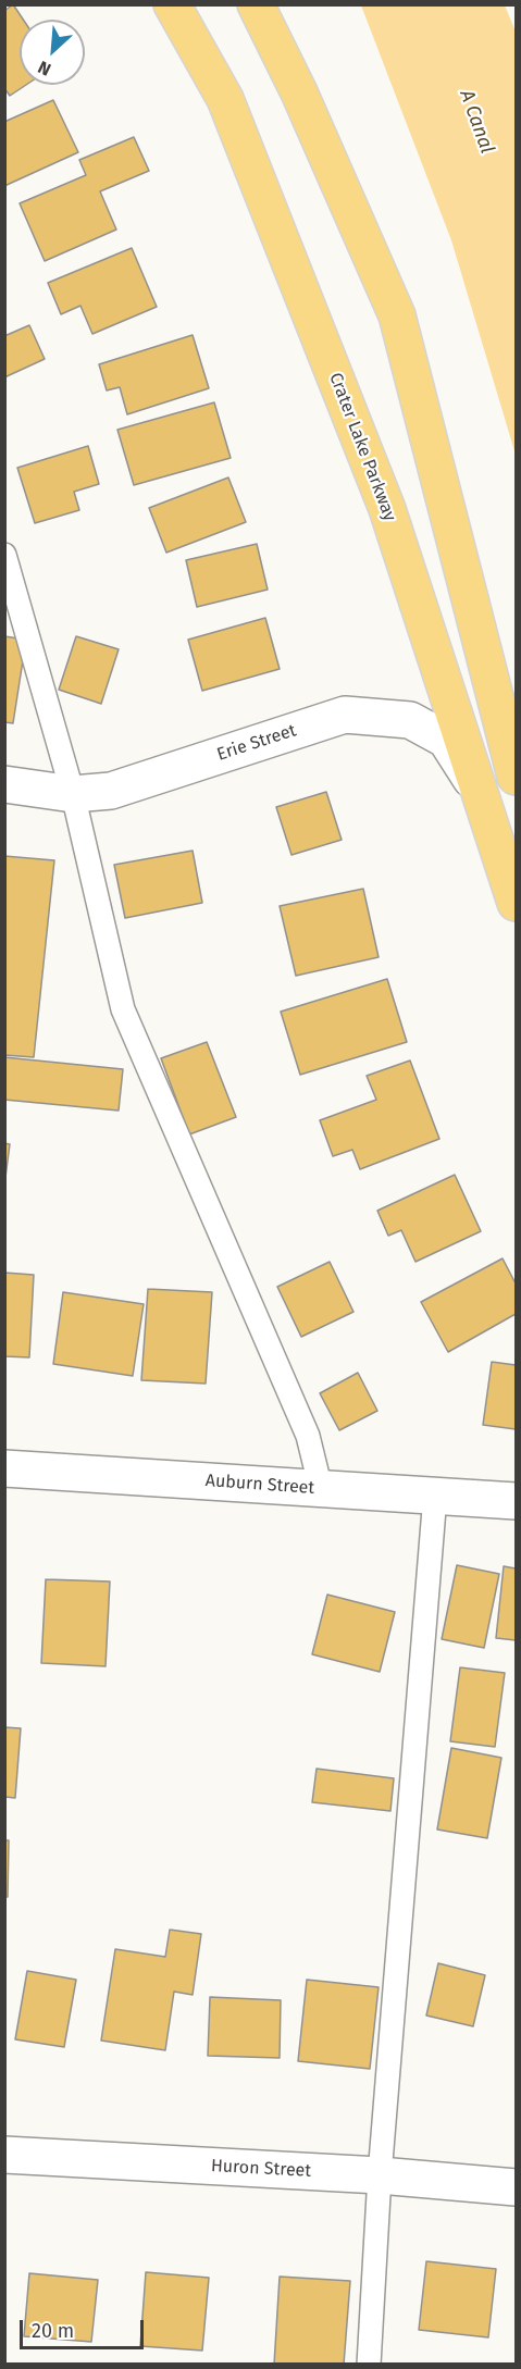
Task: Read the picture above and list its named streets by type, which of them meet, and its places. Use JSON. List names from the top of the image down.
{
  "streets": {
    "main road": ["Crater Lake Parkway"],
    "street": ["Erie Street", "Auburn Street", "Huron Street"]
  },
  "crossings": [
    ["Crater Lake Parkway", "Erie Street"]
  ],
  "water": ["A Canal"],
  "scale_bar": "20 m",
  "north": "bottom left"
}
